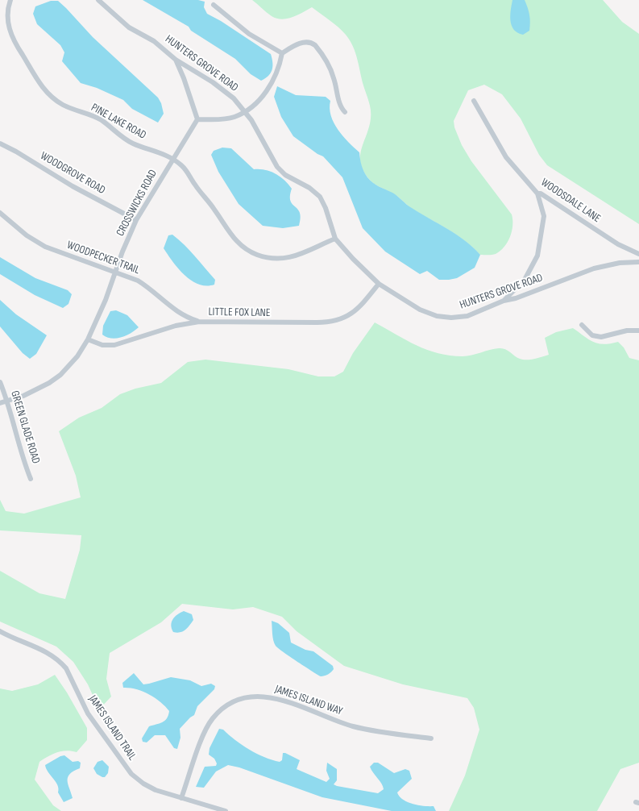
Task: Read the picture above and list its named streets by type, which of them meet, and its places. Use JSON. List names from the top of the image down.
{
  "streets": {
    "street": [
      "HUNTERS GROVE ROAD",
      "PINE LAKE ROAD",
      "WOODGROVE ROAD",
      "WOODSDALE LANE",
      "CROSSWICKS ROAD",
      "WOODPECKER TRAIL",
      "LITTLE FOX LANE",
      "GREEN GLADE ROAD",
      "JAMES ISLAND WAY",
      "JAMES ISLAND TRAIL"
    ]
  },
  "crossings": [
    ["HUNTERS GROVE ROAD", "PINE LAKE ROAD"],
    ["HUNTERS GROVE ROAD", "LITTLE FOX LANE"],
    ["PINE LAKE ROAD", "CROSSWICKS ROAD"],
    ["WOODGROVE ROAD", "CROSSWICKS ROAD"],
    ["CROSSWICKS ROAD", "WOODPECKER TRAIL"],
    ["CROSSWICKS ROAD", "LITTLE FOX LANE"],
    ["CROSSWICKS ROAD", "GREEN GLADE ROAD"],
    ["WOODPECKER TRAIL", "LITTLE FOX LANE"],
    ["JAMES ISLAND WAY", "JAMES ISLAND TRAIL"]
  ]
}
